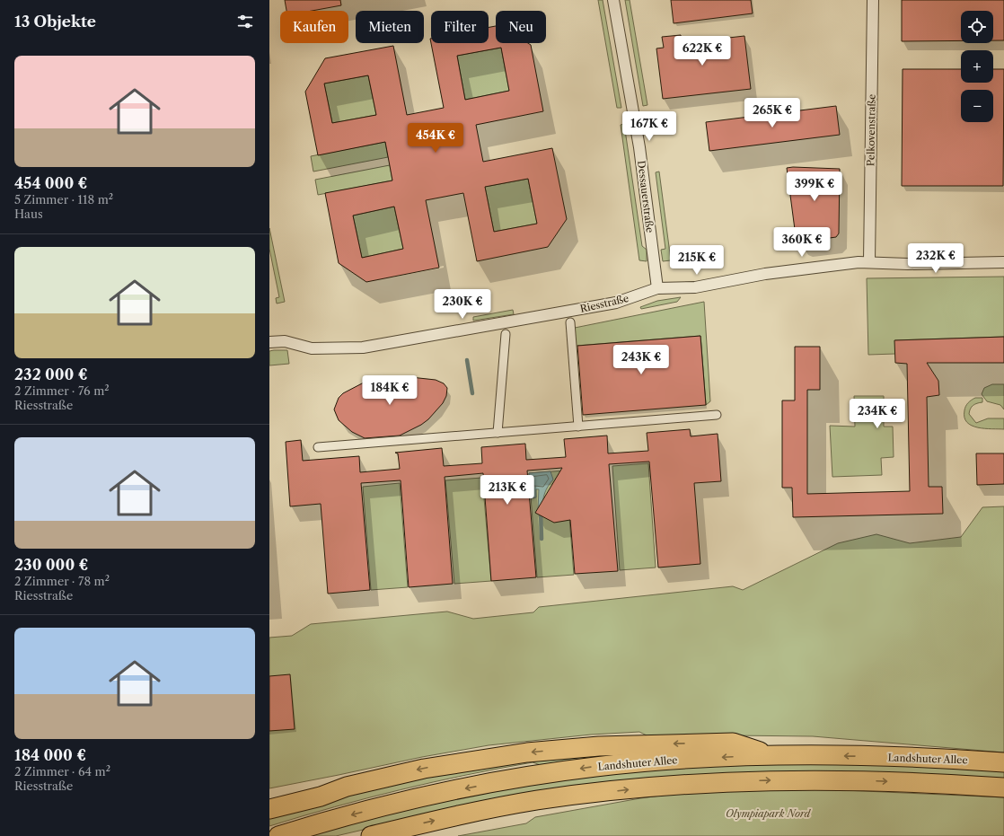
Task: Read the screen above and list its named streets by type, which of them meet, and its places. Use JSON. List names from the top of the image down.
{
  "streets": {
    "highway": ["Landshuter Allee"],
    "street": ["Pelkovenstraße", "Dessauerstraße", "Riesstraße"]
  },
  "crossings": [
    ["Pelkovenstraße", "Riesstraße"],
    ["Dessauerstraße", "Riesstraße"]
  ],
  "parks": ["Olympiapark Nord"],
  "page": {
    "heading": "13 Objekte",
    "map_buttons": ["+", "−"],
    "chip": [
      "Kaufen",
      "Mieten",
      "Filter",
      "Neu"
    ],
    "price": [
      "622K €",
      "265K €",
      "167K €",
      "454K €",
      "399K €",
      "360K €",
      "232K €",
      "215K €",
      "230K €",
      "243K €",
      "184K €",
      "234K €",
      "213K €"
    ],
    "list": [
      {
        "name": "454 000 €",
        "note": "5 Zimmer · 118 m² · Haus"
      },
      {
        "name": "232 000 €",
        "note": "2 Zimmer · 76 m² · Riesstraße"
      },
      {
        "name": "230 000 €",
        "note": "2 Zimmer · 78 m² · Riesstraße"
      },
      {
        "name": "184 000 €",
        "note": "2 Zimmer · 64 m² · Riesstraße"
      }
    ]
  }
}
